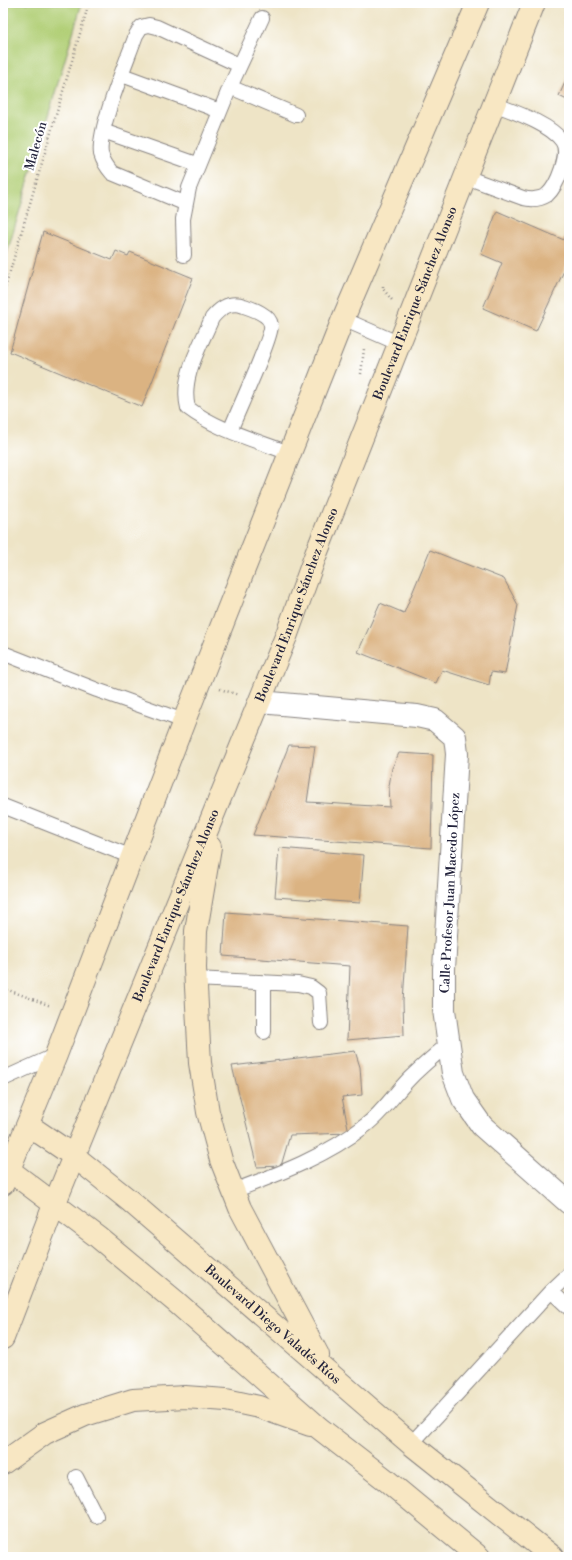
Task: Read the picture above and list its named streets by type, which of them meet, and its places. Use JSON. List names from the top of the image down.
{
  "streets": {
    "main road": ["Boulevard Enrique Sánchez Alonso", "Boulevard Diego Valadés Ríos"],
    "street": ["Calle Profesor Juan Macedo López"],
    "path": ["Malecón"]
  },
  "crossings": [
    ["Boulevard Enrique Sánchez Alonso", "Calle Profesor Juan Macedo López"],
    ["Boulevard Enrique Sánchez Alonso", "Boulevard Diego Valadés Ríos"]
  ]
}
